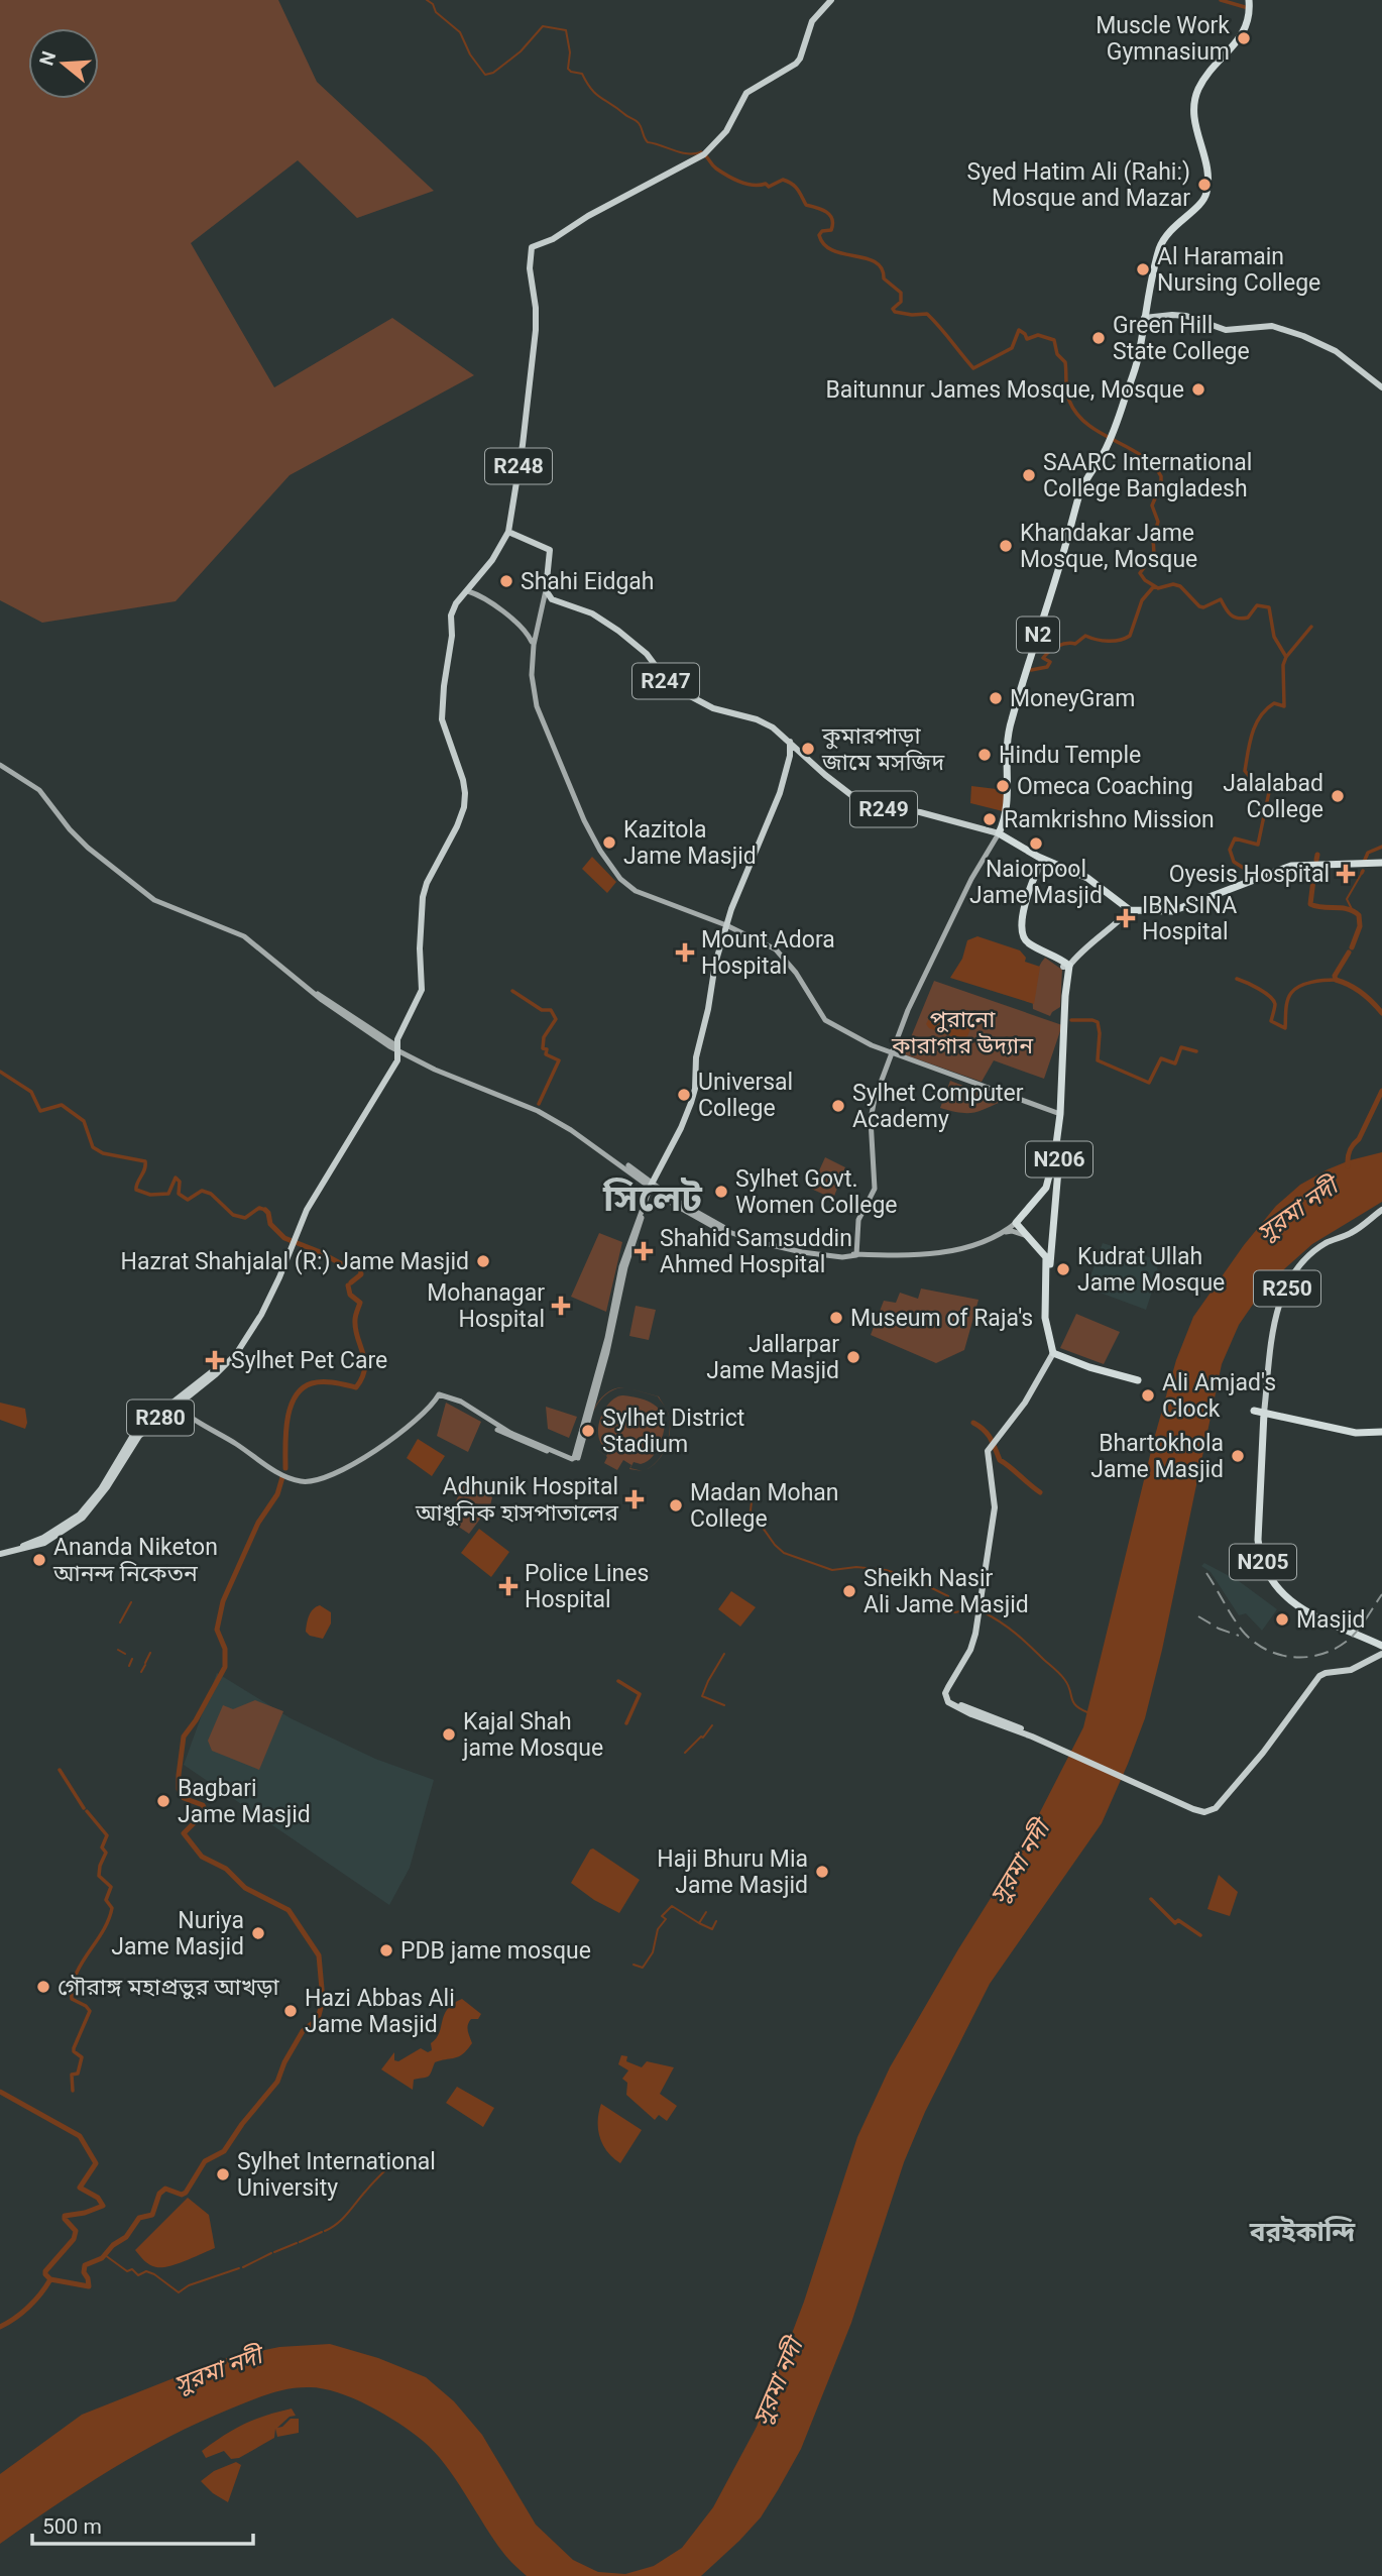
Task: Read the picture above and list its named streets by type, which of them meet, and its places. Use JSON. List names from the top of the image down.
{
  "streets": {
    "highway": ["N2", "N206", "N205"],
    "main road": [
      "R248",
      "R247",
      "R249",
      "R250",
      "R280"
    ]
  },
  "crossings": [
    ["R248", "R280"],
    ["N2", "R249"],
    ["R247", "R249"],
    ["R250", "N205"]
  ],
  "districts": ["সিলেট", "বরইকান্দি"],
  "water": ["সুরমা নদী"],
  "parks": ["পুরানো কারাগার উদ্যান"],
  "places": {
    "other": [
      "Muscle Work Gymnasium",
      "Syed Hatim Ali (Rahi:) Mosque and Mazar",
      "Al Haramain Nursing College",
      "Green Hill State College",
      "Baitunnur James Mosque, Mosque",
      "SAARC International College Bangladesh",
      "Khandakar Jame Mosque, Mosque",
      "Shahi Eidgah",
      "MoneyGram",
      "কুমারপাড়া জামে মসজিদ",
      "Hindu Temple",
      "Omeca Coaching",
      "Jalalabad College",
      "Ramkrishno Mission",
      "Kazitola Jame Masjid",
      "Naiorpool Jame Masjid",
      "Universal College",
      "Sylhet Computer Academy",
      "Sylhet Govt. Women College",
      "Hazrat Shahjalal (R:) Jame Masjid",
      "Kudrat Ullah Jame Mosque",
      "Museum of Raja's",
      "Jallarpar Jame Masjid",
      "Ali Amjad's Clock",
      "Sylhet District Stadium",
      "Bhartokhola Jame Masjid",
      "Madan Mohan College",
      "Ananda Niketon আনন্দ নিকেতন",
      "Sheikh Nasir Ali Jame Masjid",
      "Masjid",
      "Kajal Shah jame Mosque",
      "Bagbari Jame Masjid",
      "Haji Bhuru Mia Jame Masjid",
      "Nuriya Jame Masjid",
      "PDB jame mosque",
      "গৌরাঙ্গ মহাপ্রভুর আখড়া",
      "Hazi Abbas Ali Jame Masjid",
      "Sylhet International University"
    ],
    "health": [
      "Oyesis Hospital",
      "IBN SINA Hospital",
      "Mount Adora Hospital",
      "Shahid Samsuddin Ahmed Hospital",
      "Mohanagar Hospital",
      "Sylhet Pet Care",
      "Adhunik Hospital আধুনিক হাসপাতালের",
      "Police Lines Hospital"
    ]
  },
  "scale_bar": "500 m",
  "north": "left"
}
